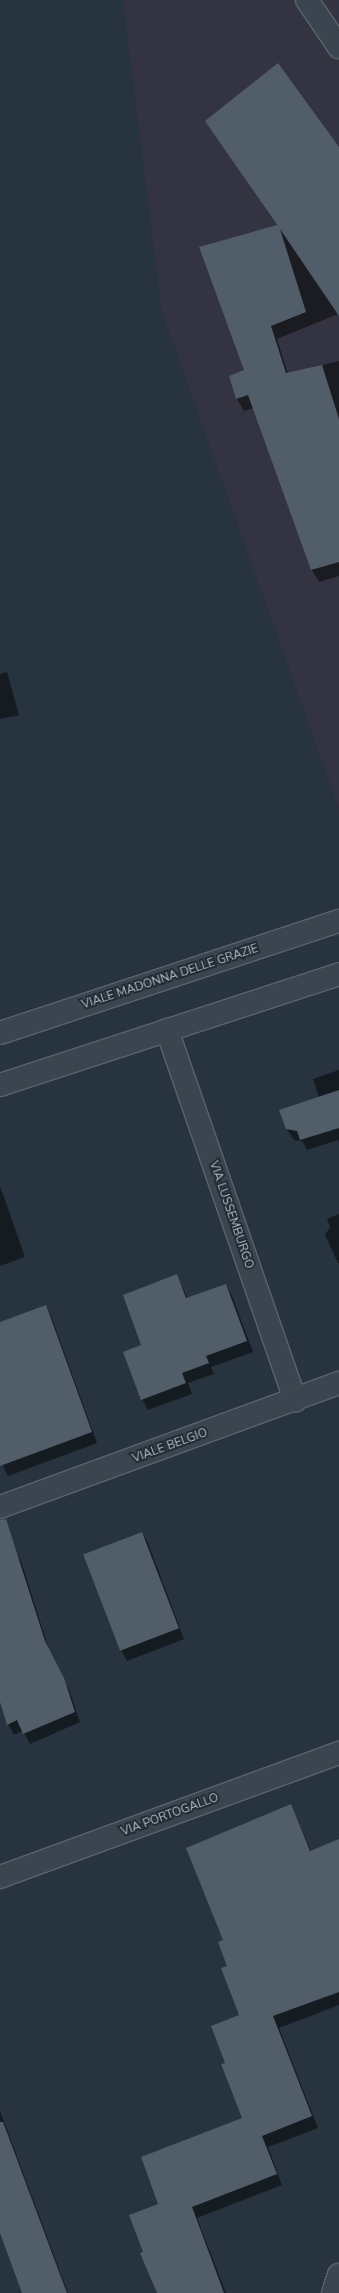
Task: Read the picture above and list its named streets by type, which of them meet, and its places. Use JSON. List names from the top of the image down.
{
  "streets": {
    "street": [
      "VIALE MADONNA DELLE GRAZIE",
      "VIA LUSSEMBURGO",
      "VIALE BELGIO",
      "VIA PORTOGALLO"
    ]
  },
  "crossings": [
    ["VIA LUSSEMBURGO", "VIALE BELGIO"]
  ]
}
